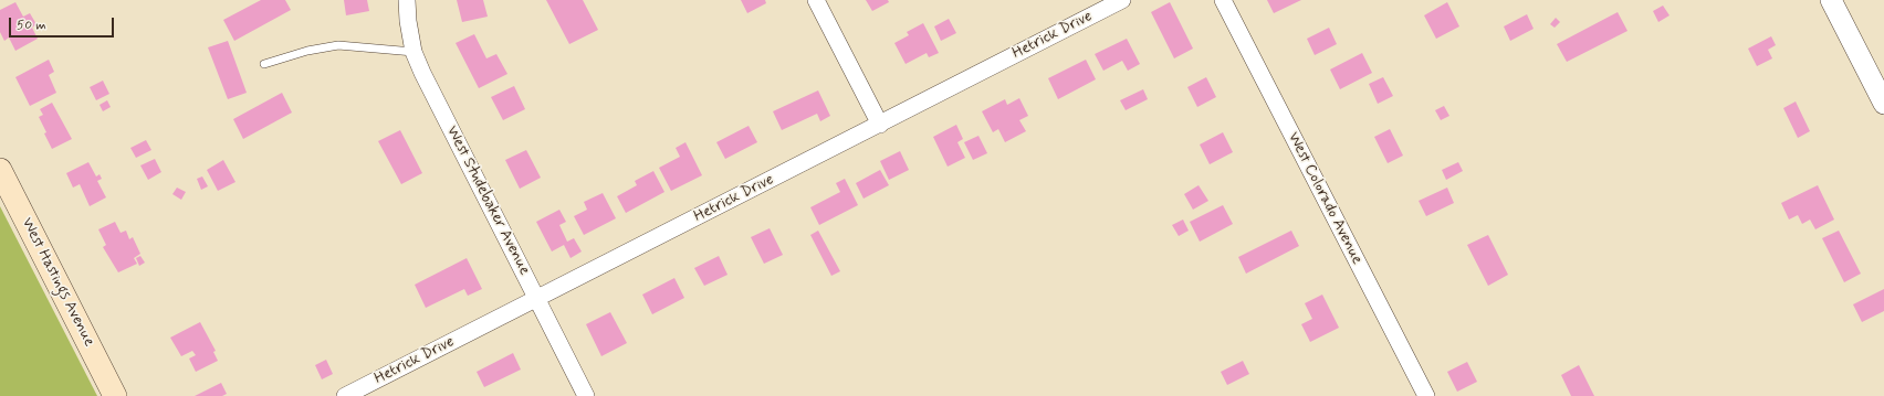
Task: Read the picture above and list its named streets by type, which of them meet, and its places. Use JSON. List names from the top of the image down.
{
  "streets": {
    "main road": ["West Hastings Avenue"],
    "street": ["Hetrick Drive", "West Colorado Avenue", "West Studebaker Avenue"]
  },
  "crossings": [
    ["Hetrick Drive", "West Studebaker Avenue"]
  ],
  "scale_bar": "50 m"
}
